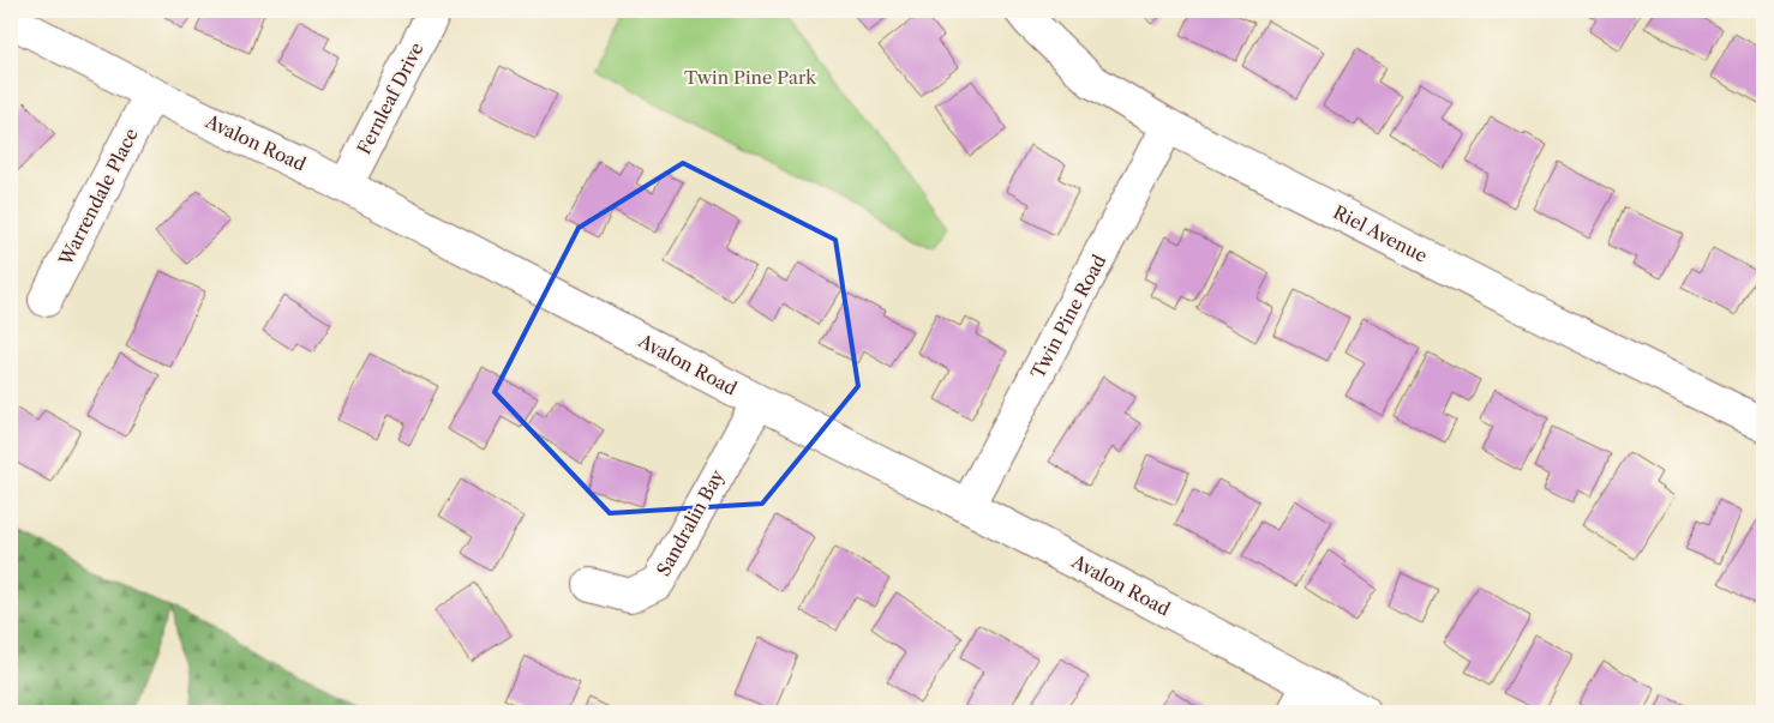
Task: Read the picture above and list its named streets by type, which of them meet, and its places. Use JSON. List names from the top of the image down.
{
  "streets": {
    "street": [
      "Fernleaf Drive",
      "Avalon Road",
      "Warrendale Place",
      "Riel Avenue",
      "Twin Pine Road",
      "Sandralin Bay"
    ]
  },
  "crossings": [
    ["Fernleaf Drive", "Avalon Road"],
    ["Avalon Road", "Warrendale Place"],
    ["Avalon Road", "Twin Pine Road"],
    ["Avalon Road", "Sandralin Bay"],
    ["Riel Avenue", "Twin Pine Road"]
  ],
  "parks": ["Twin Pine Park"]
}
